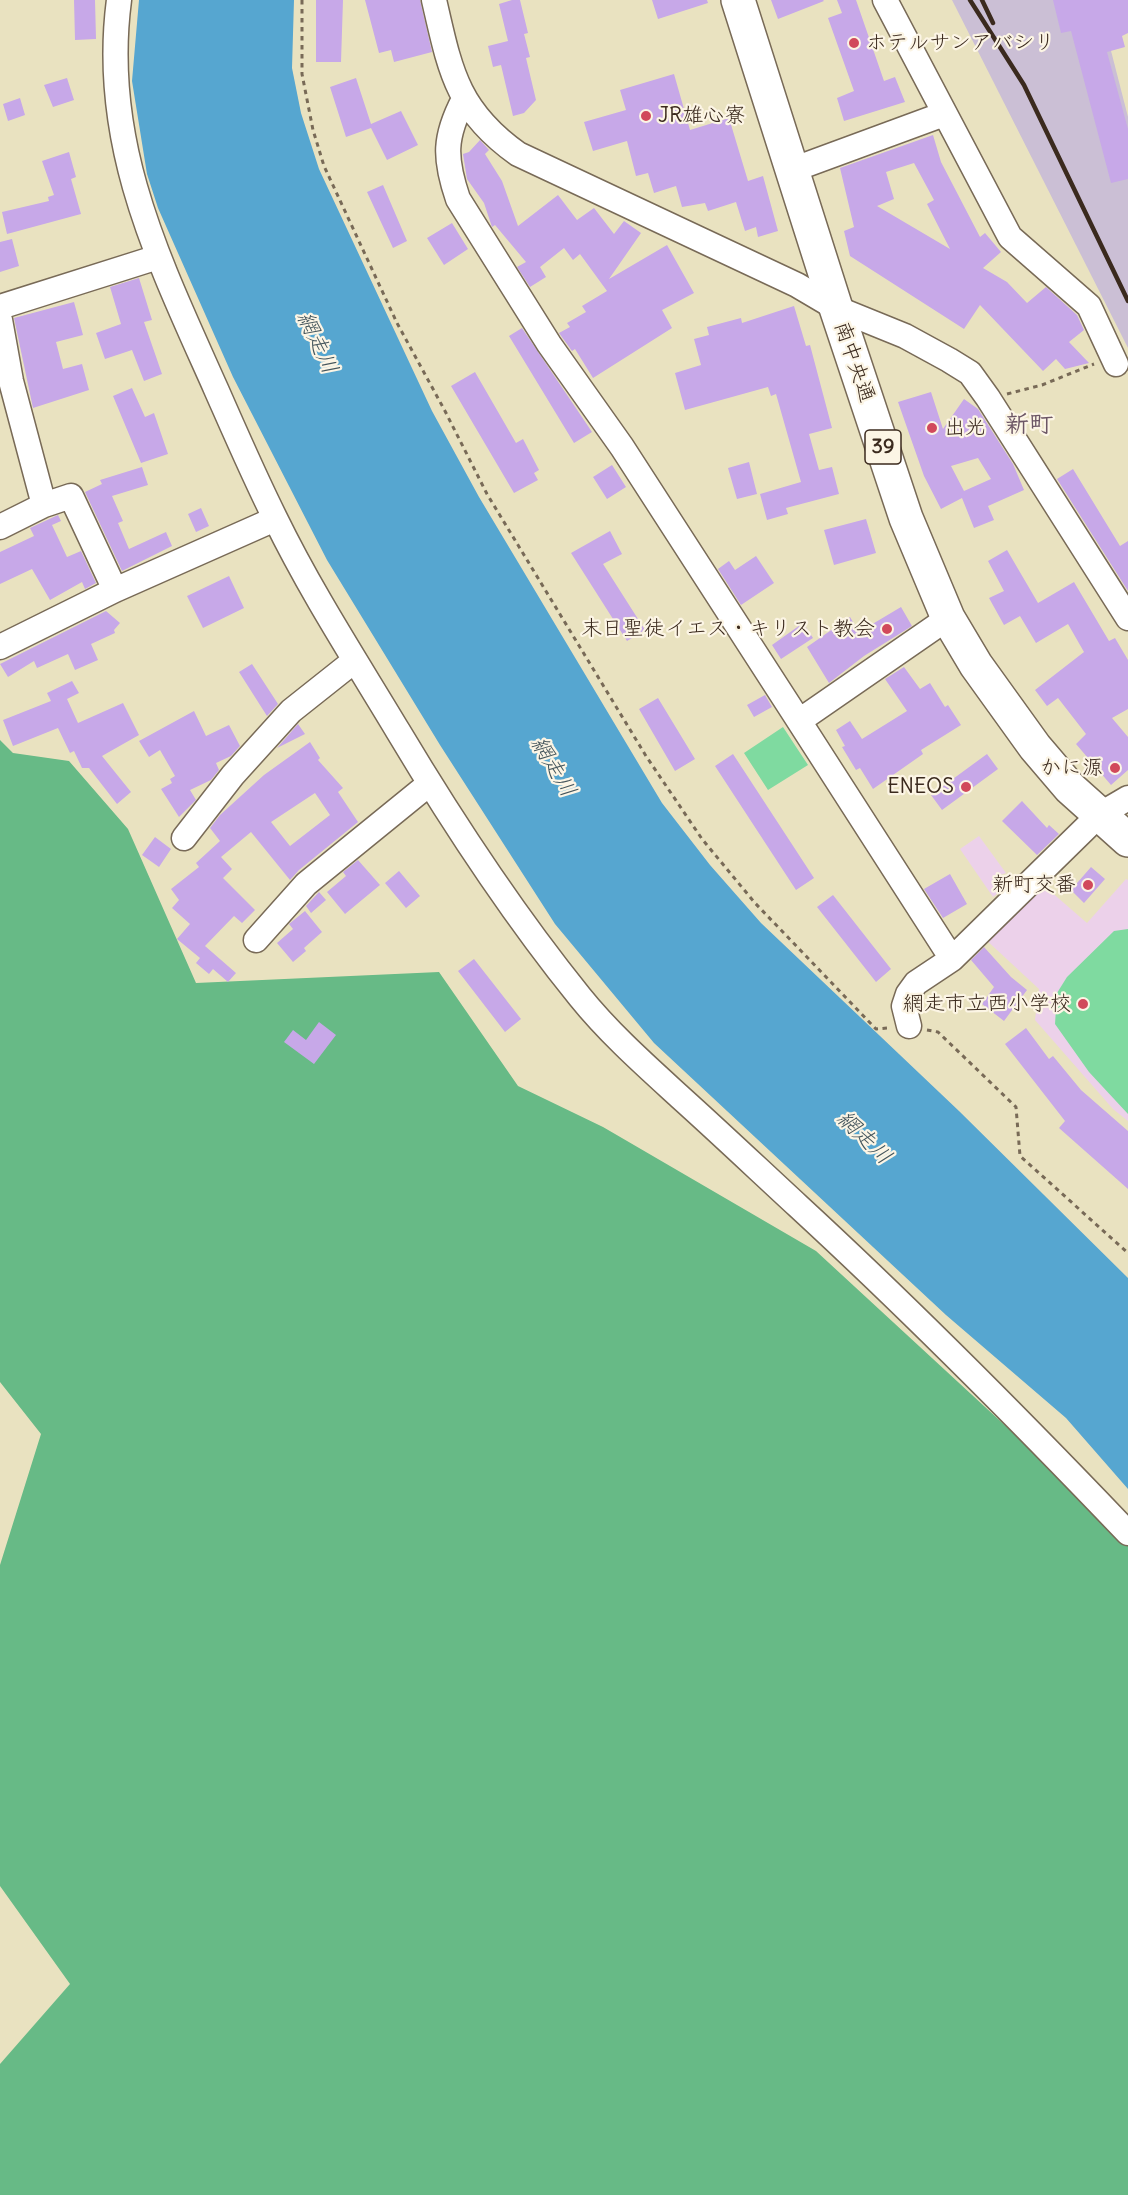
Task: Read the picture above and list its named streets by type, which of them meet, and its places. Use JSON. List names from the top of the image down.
{
  "streets": {
    "highway": ["南中央通", "39"]
  },
  "districts": ["新町"],
  "water": ["網走川"],
  "places": [
    "ホテルサンアバシリ",
    "JR雄心寮",
    "出光",
    "末日聖徒イエス・キリスト教会",
    "かに源",
    "ENEOS",
    "新町交番",
    "網走市立西小学校"
  ]
}
